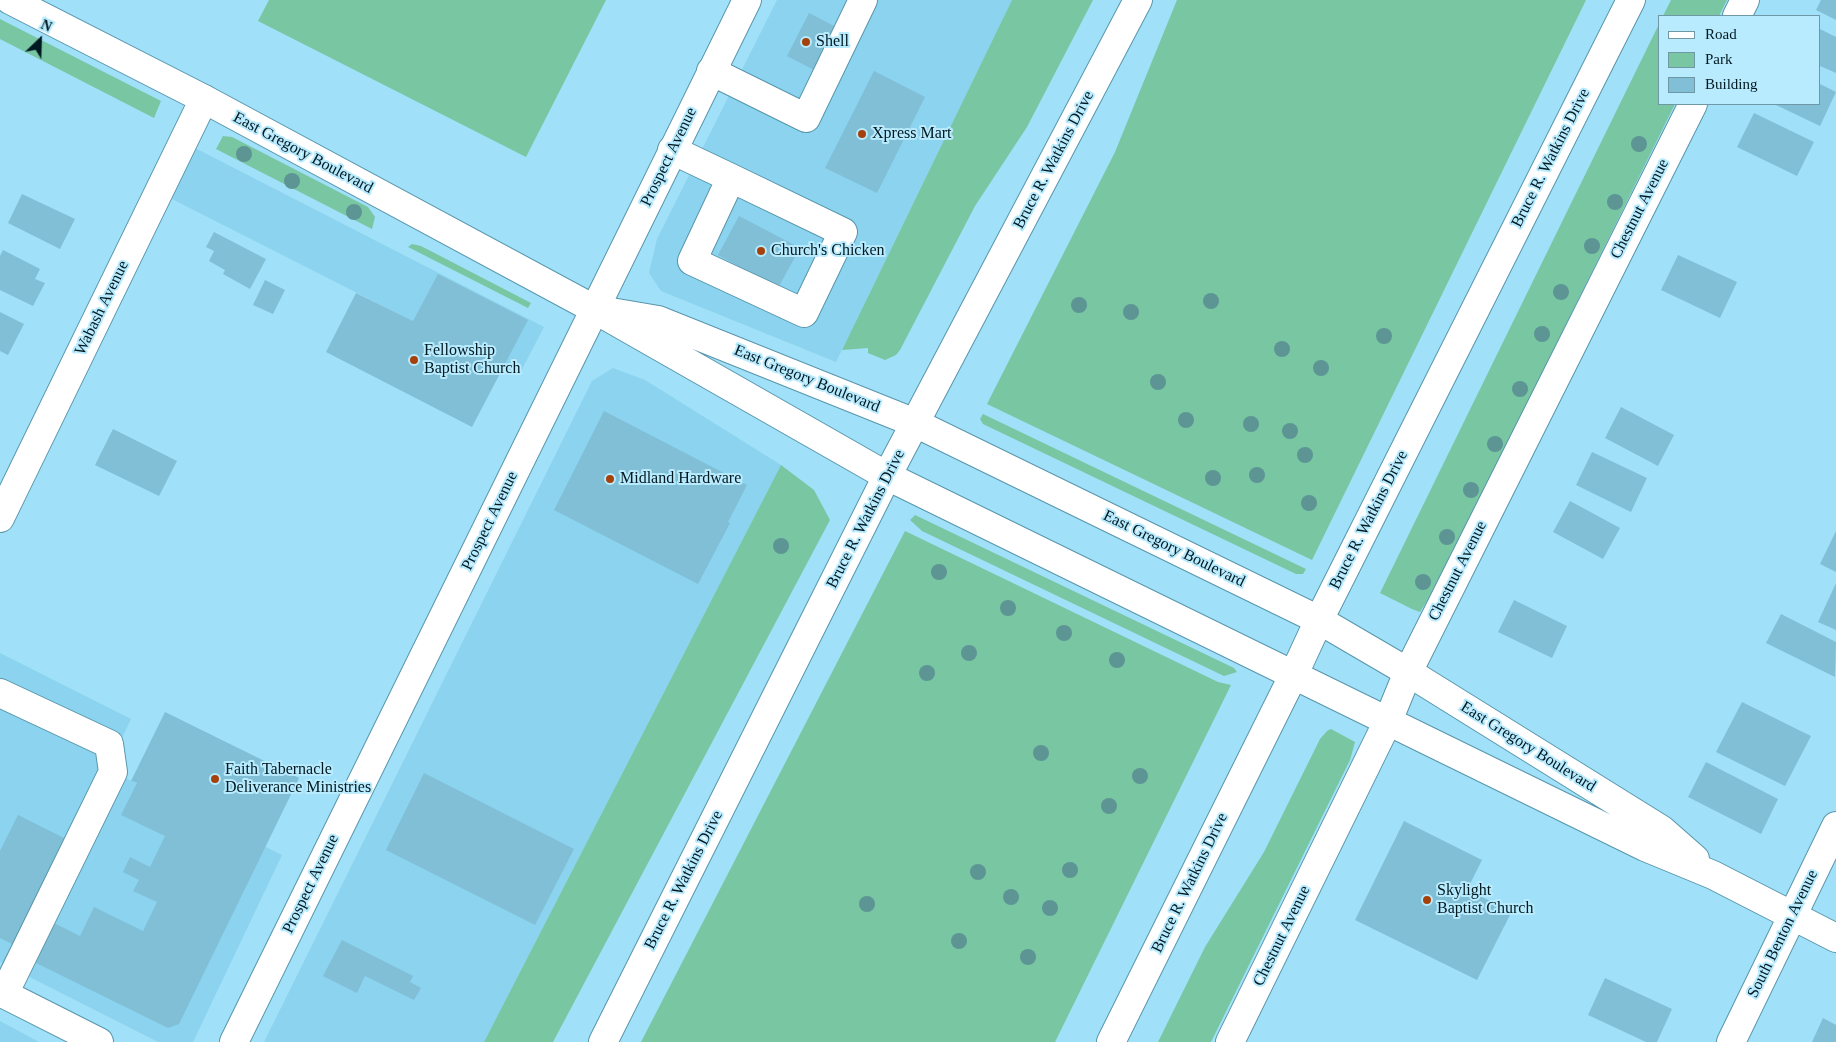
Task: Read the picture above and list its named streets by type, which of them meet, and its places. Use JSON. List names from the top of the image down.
{
  "streets": {
    "main road": [
      "East Gregory Boulevard",
      "Prospect Avenue",
      "Bruce R. Watkins Drive",
      "Chestnut Avenue",
      "Wabash Avenue",
      "South Benton Avenue"
    ]
  },
  "crossings": [
    ["East Gregory Boulevard", "Prospect Avenue"],
    ["East Gregory Boulevard", "Bruce R. Watkins Drive"],
    ["East Gregory Boulevard", "Chestnut Avenue"],
    ["East Gregory Boulevard", "Wabash Avenue"],
    ["East Gregory Boulevard", "South Benton Avenue"]
  ],
  "places": [
    "Shell",
    "Xpress Mart",
    "Church's Chicken",
    "Fellowship Baptist Church",
    "Midland Hardware",
    "Faith Tabernacle Deliverance Ministries",
    "Skylight Baptist Church"
  ],
  "legend": ["Road", "Park", "Building"],
  "north": "top right"
}
